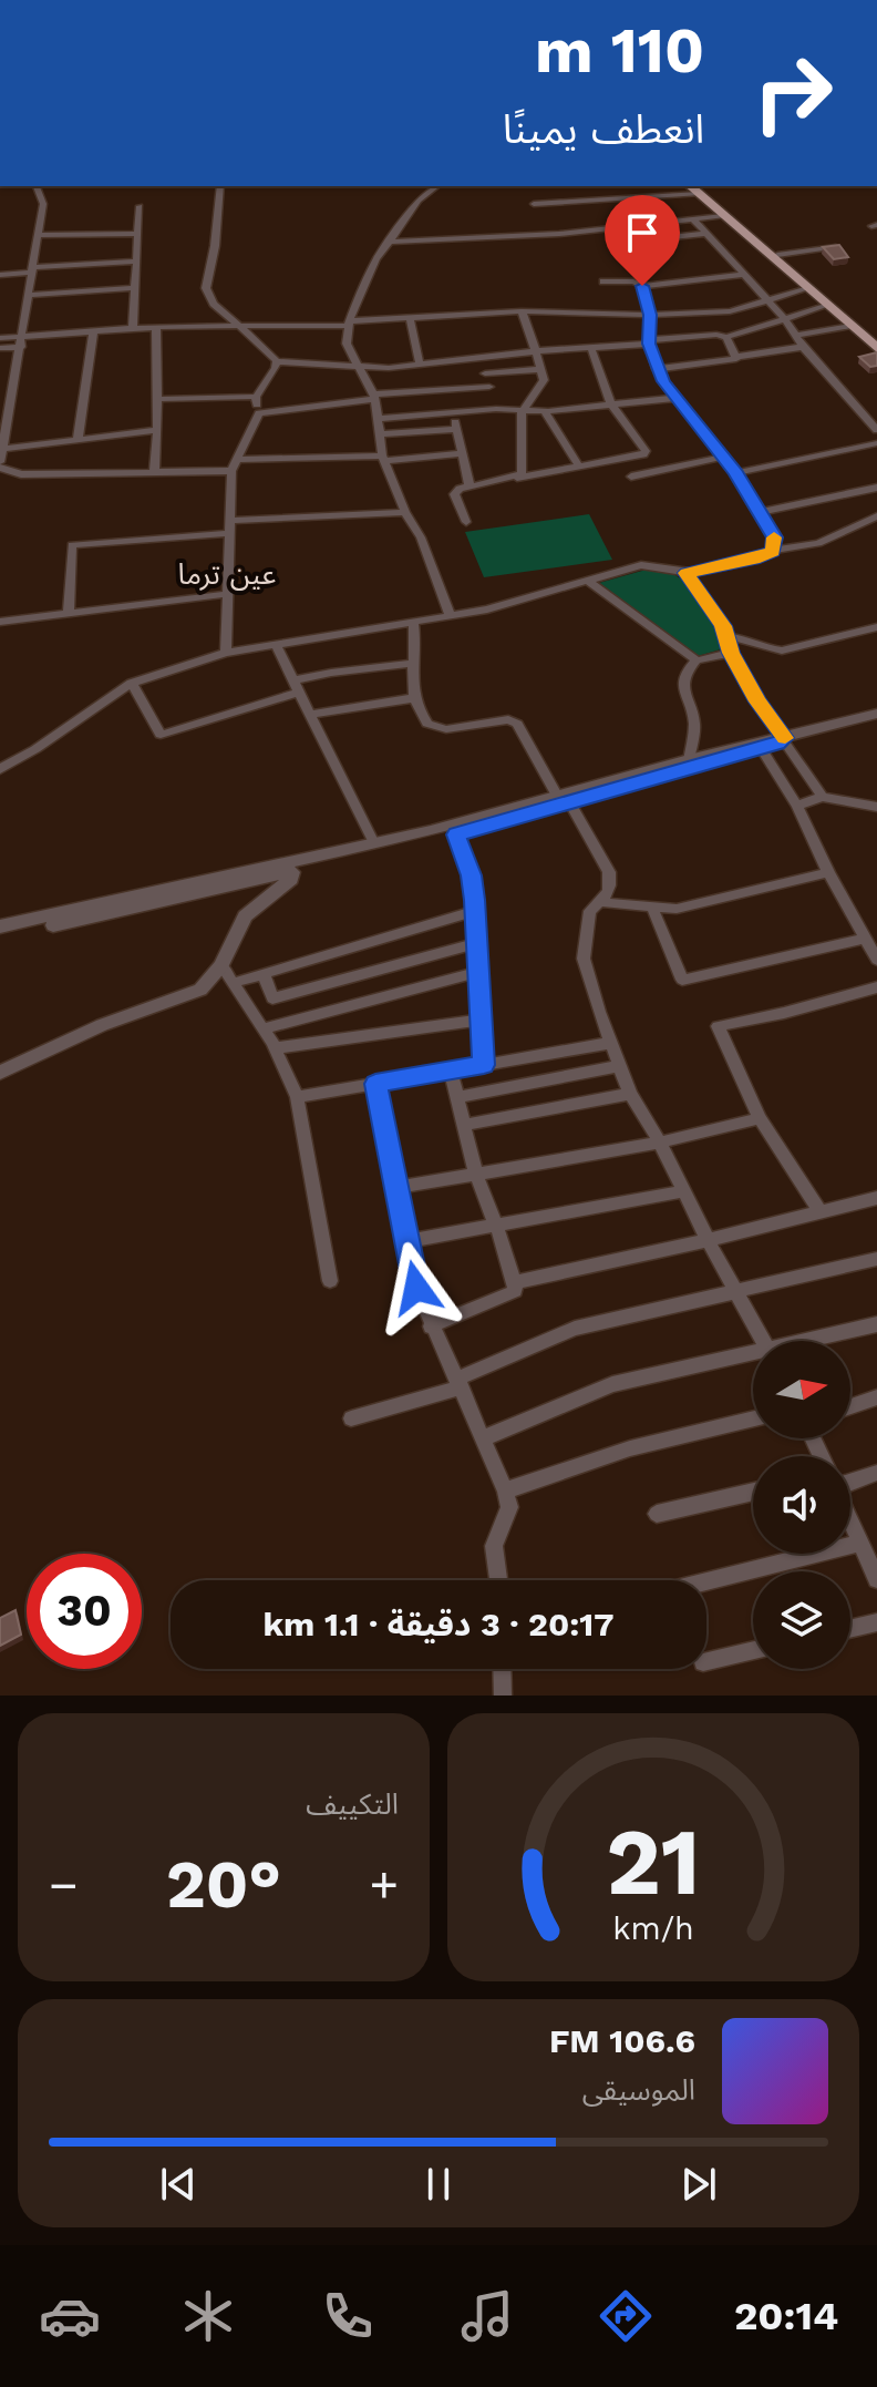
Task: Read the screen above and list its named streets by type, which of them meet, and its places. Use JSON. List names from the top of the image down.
{
  "districts": ["عين ترما"],
  "north": "right",
  "page": {
    "turn": ["110 m", "انعطف يمينًا"],
    "limit": "30",
    "trip": "20:17 · 3 دقيقة · 1.1 km",
    "tile": "التكييف",
    "heat": ["−", "20°", "+"],
    "song": ["106.6 FM", "الموسيقى"],
    "tabs": "20:14",
    "gauge": ["21", "km/h"]
  }
}
